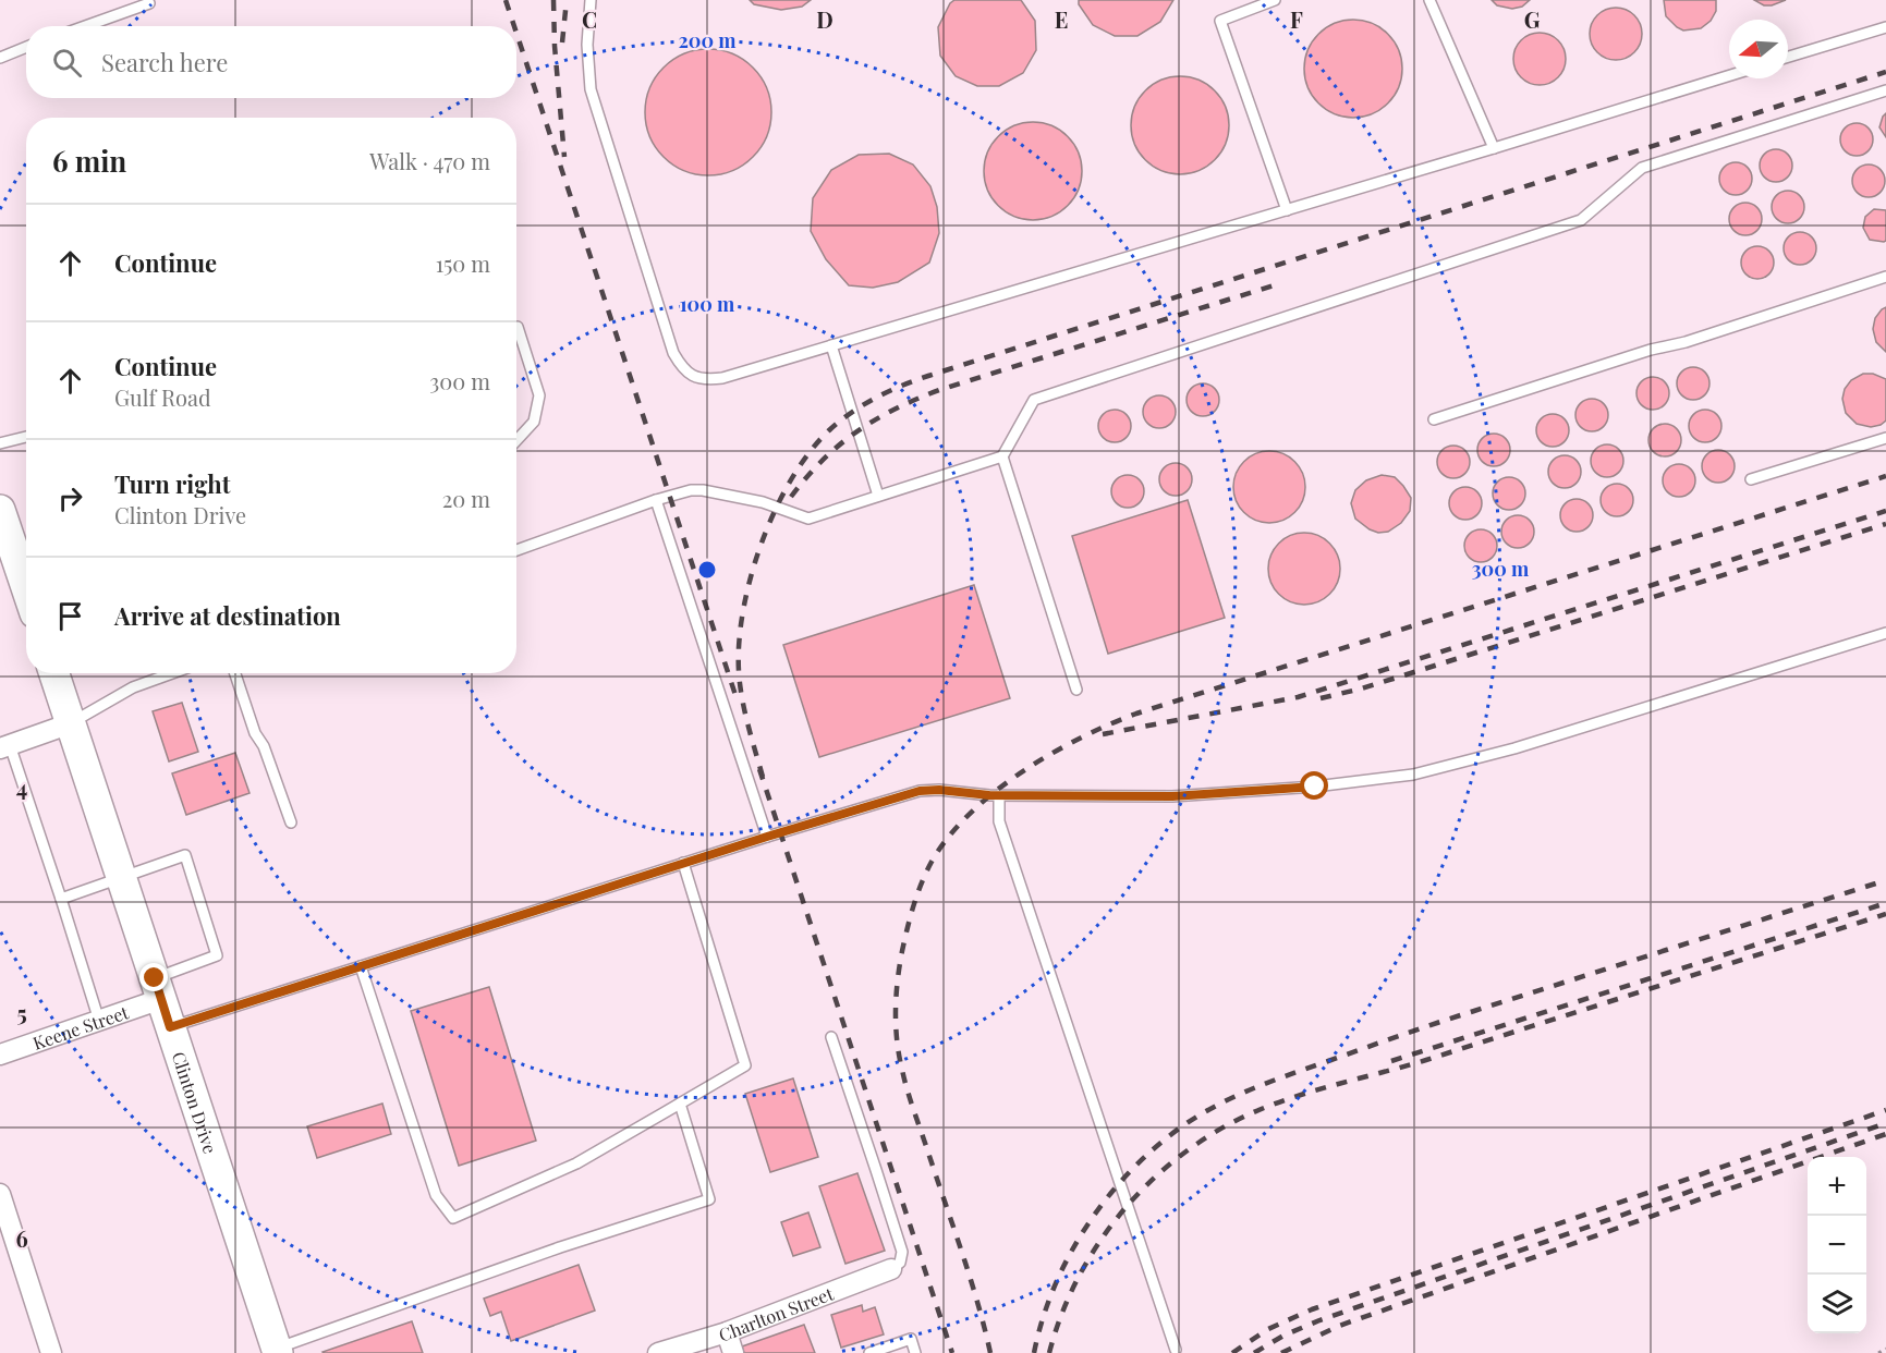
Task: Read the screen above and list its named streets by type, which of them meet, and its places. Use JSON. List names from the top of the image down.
{
  "streets": {
    "main road": ["Clinton Drive"],
    "street": ["Keene Street", "Charlton Street"]
  },
  "crossings": [
    ["Keene Street", "Clinton Drive"]
  ],
  "north": "left",
  "page": {
    "search": "Search here",
    "heading": ["6 min", "Walk · 470 m"],
    "list": [
      ["Continue", "150 m"],
      ["Continue", "Gulf Road", "300 m"],
      ["Turn right", "Clinton Drive", "20 m"],
      "Arrive at destination"
    ],
    "map_buttons": ["+", "−"]
  },
  "grid": {
    "columns": [
      "C",
      "D",
      "E",
      "F",
      "G"
    ],
    "rows": ["4", "5", "6"]
  },
  "rings": ["200 m", "100 m", "300 m"]
}
